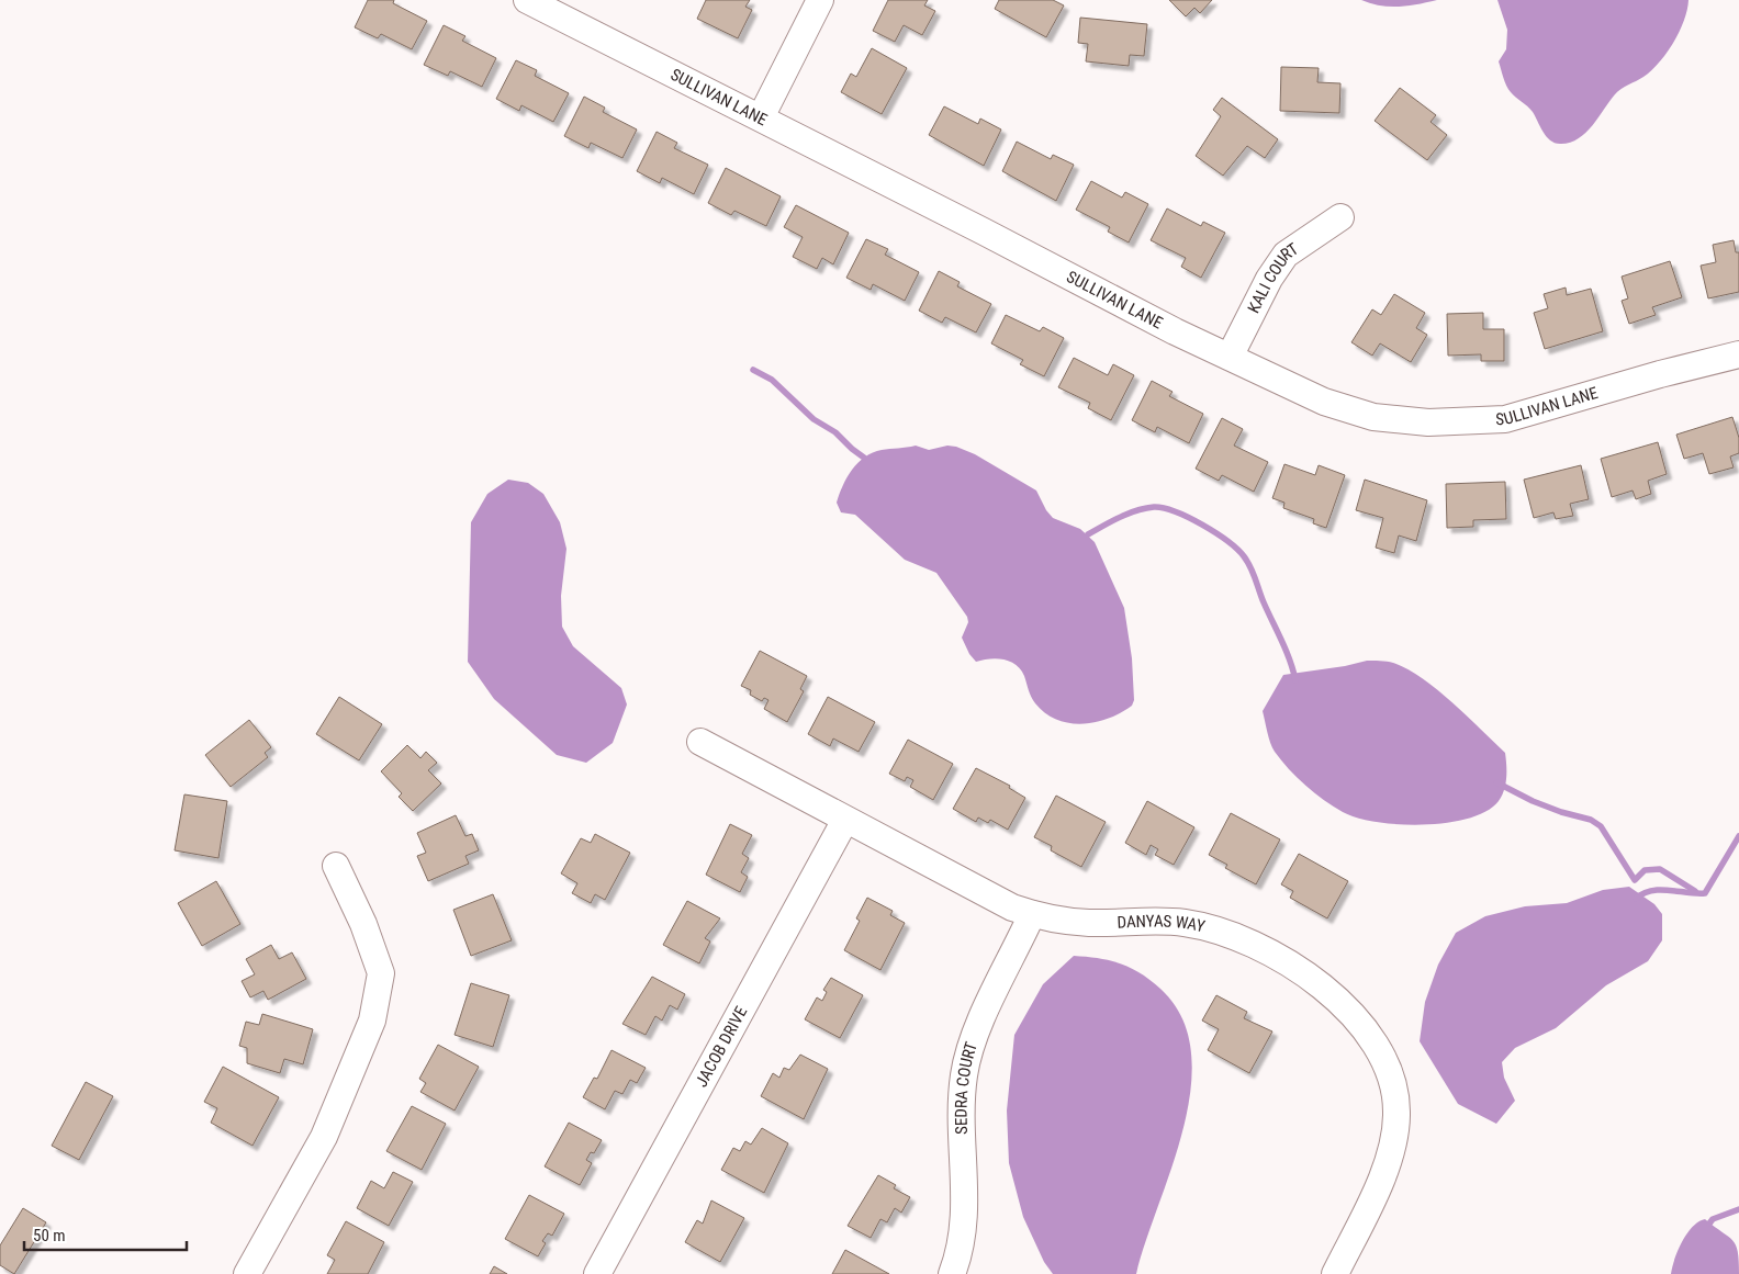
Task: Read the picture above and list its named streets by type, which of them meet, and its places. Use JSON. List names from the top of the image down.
{
  "streets": {
    "street": [
      "SULLIVAN LANE",
      "KALI COURT",
      "DANYAS WAY",
      "JACOB DRIVE",
      "SEDRA COURT"
    ]
  },
  "crossings": [
    ["SULLIVAN LANE", "KALI COURT"],
    ["DANYAS WAY", "JACOB DRIVE"],
    ["DANYAS WAY", "SEDRA COURT"]
  ],
  "scale_bar": "50 m"
}
